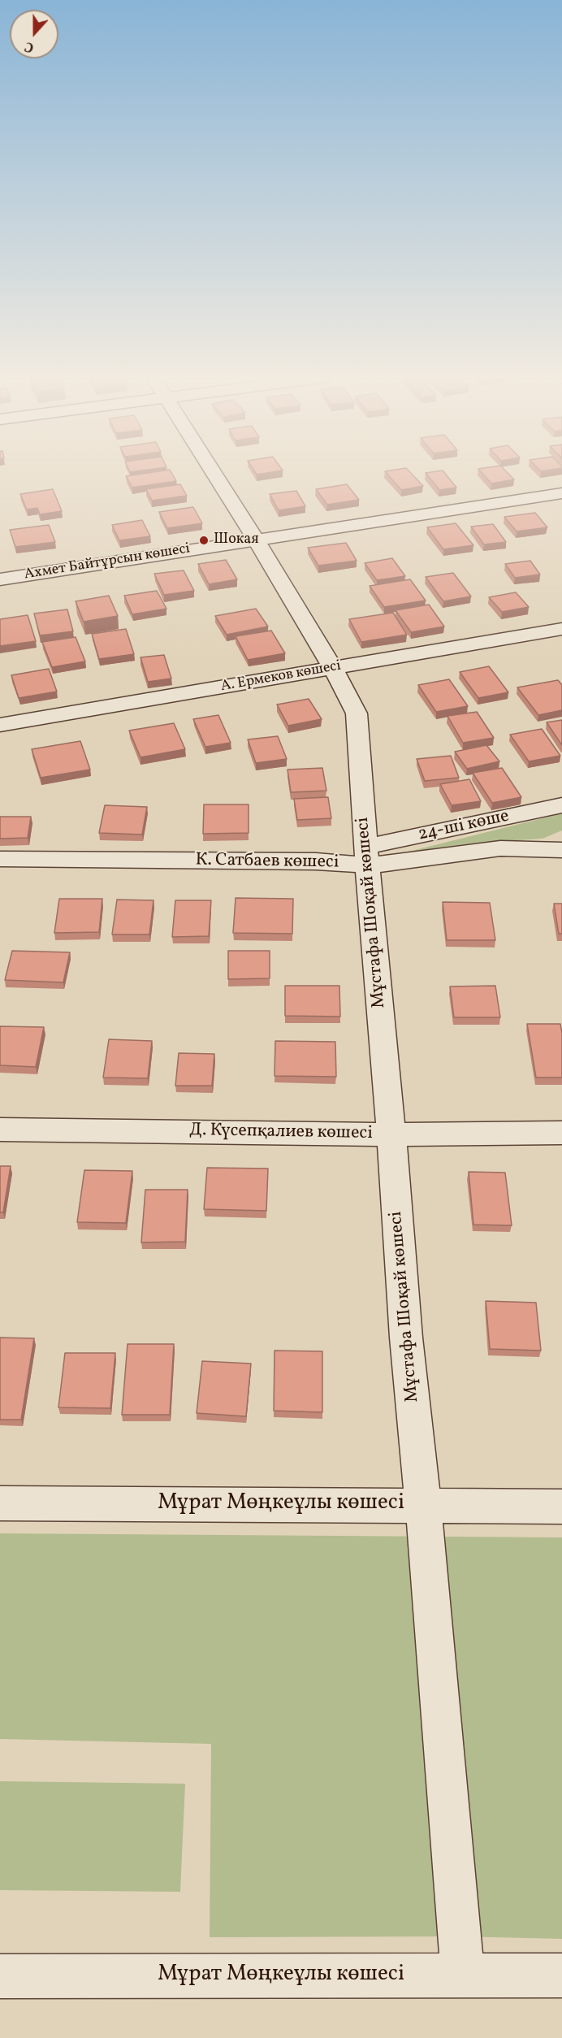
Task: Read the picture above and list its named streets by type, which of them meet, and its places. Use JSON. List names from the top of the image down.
{
  "streets": {
    "street": [
      "Ахмет Байтұрсын көшесі",
      "А. Ермеков көшесі",
      "24-ші көше",
      "К. Сатбаев көшесі",
      "Мұстафа Шоқай көшесі",
      "Д. Күсепқалиев көшесі",
      "Мұрат Мөңкеұлы көшесі"
    ]
  },
  "crossings": [
    ["Ахмет Байтұрсын көшесі", "Мұстафа Шоқай көшесі"],
    ["А. Ермеков көшесі", "Мұстафа Шоқай көшесі"],
    ["24-ші көше", "К. Сатбаев көшесі"],
    ["24-ші көше", "Мұстафа Шоқай көшесі"],
    ["К. Сатбаев көшесі", "Мұстафа Шоқай көшесі"],
    ["Мұстафа Шоқай көшесі", "Д. Күсепқалиев көшесі"],
    ["Мұстафа Шоқай көшесі", "Мұрат Мөңкеұлы көшесі"]
  ],
  "places": ["Шокая"],
  "north": "bottom"
}
